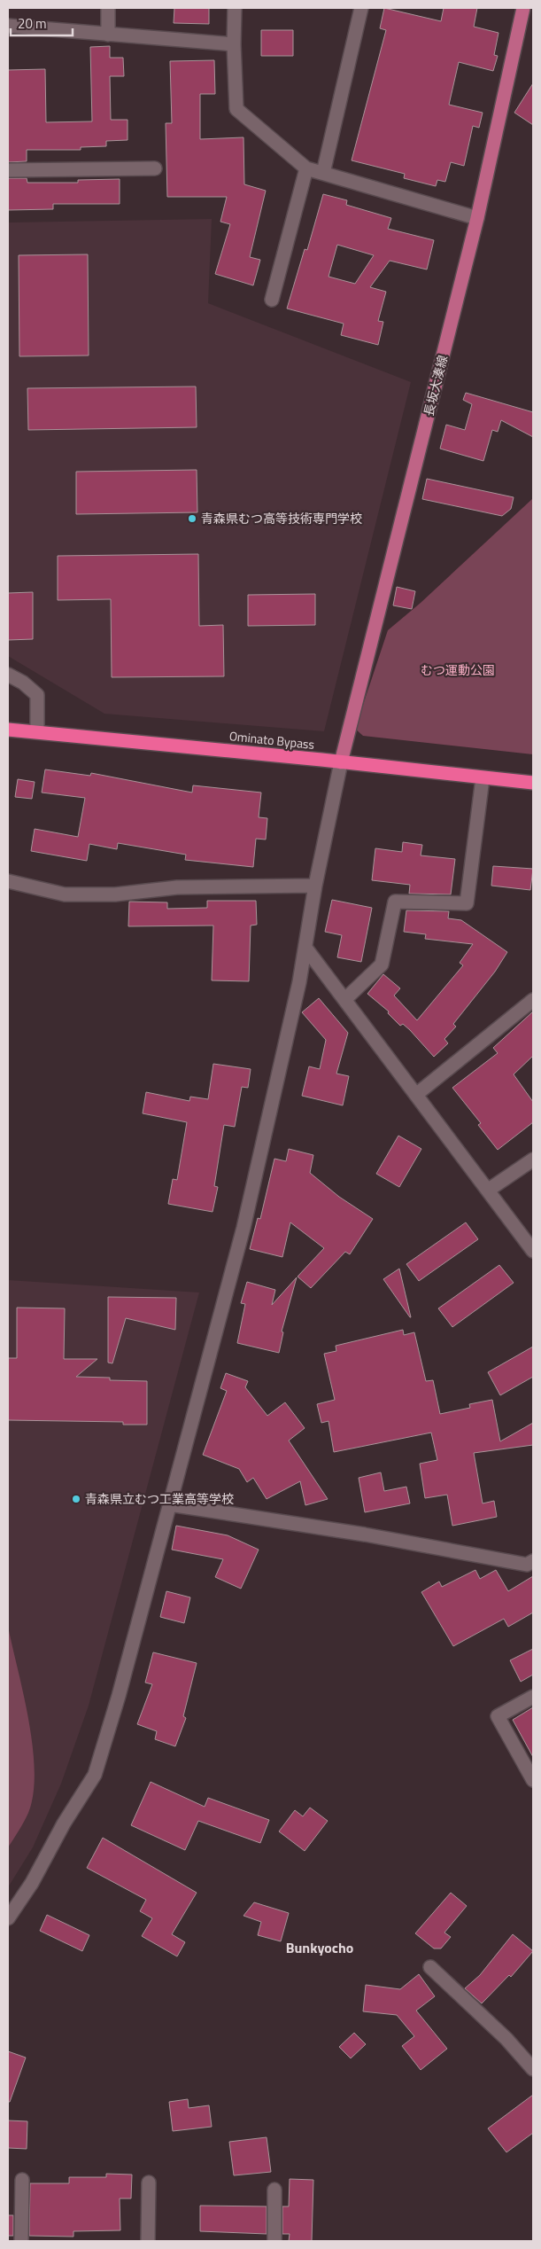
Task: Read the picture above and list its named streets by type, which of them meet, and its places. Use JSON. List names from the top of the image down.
{
  "streets": {
    "highway": ["Ominato Bypass"],
    "main road": ["長坂大湊線"]
  },
  "crossings": [
    ["長坂大湊線", "Ominato Bypass"]
  ],
  "districts": ["Bunkyocho"],
  "parks": ["むつ運動公園"],
  "places": ["青森県むつ高等技術専門学校", "青森県立むつ工業高等学校"],
  "scale_bar": "20 m"
}
